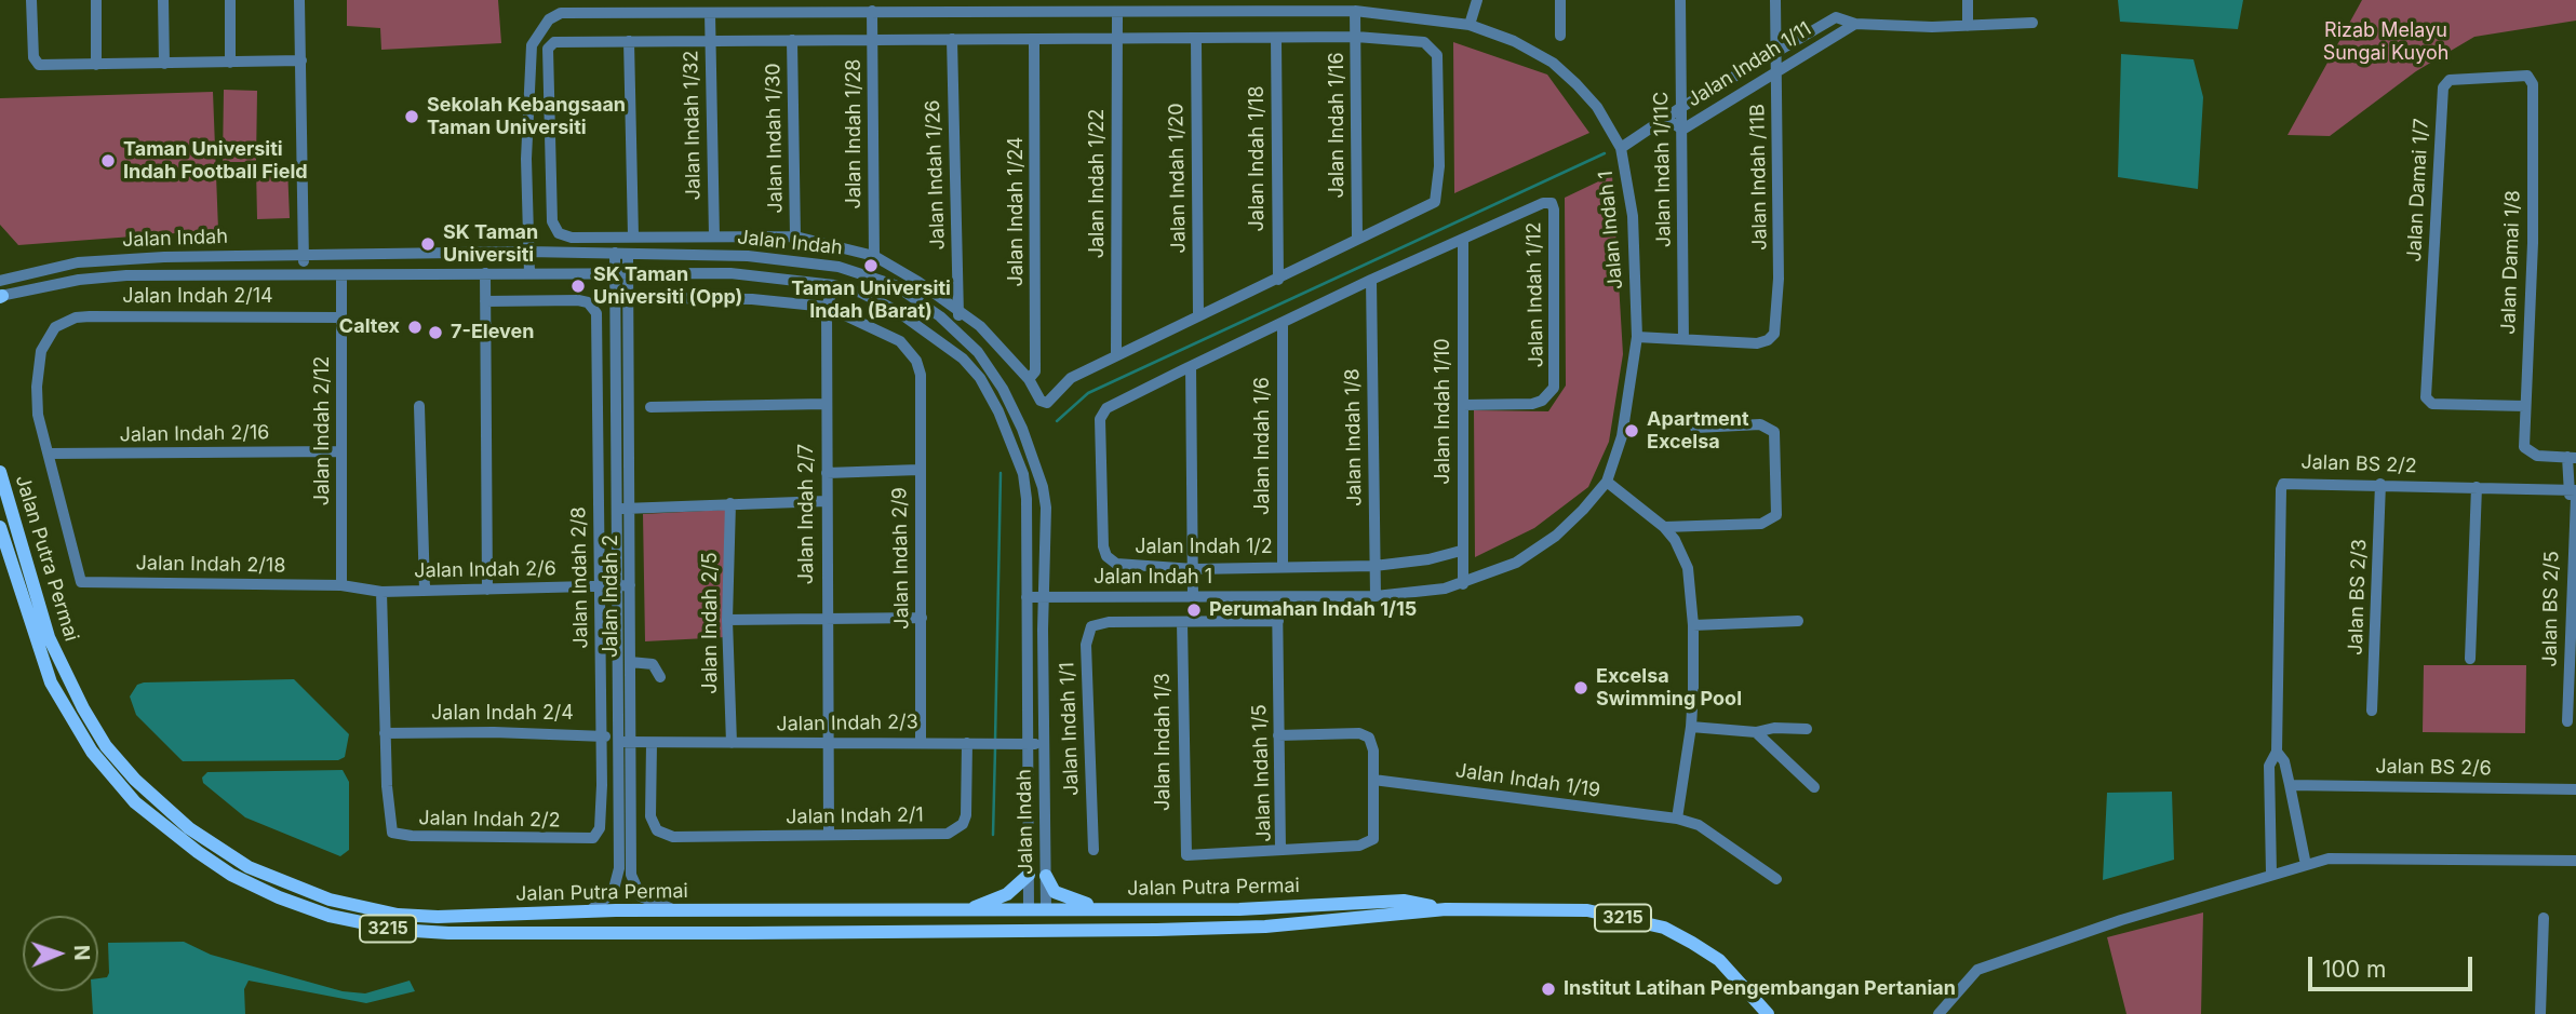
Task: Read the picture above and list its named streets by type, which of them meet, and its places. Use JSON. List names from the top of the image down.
{
  "streets": {
    "main road": ["Jalan Putra Permai", "3215"],
    "street": [
      "Jalan Indah 1/11",
      "Jalan Indah 1/32",
      "Jalan Indah 1/16",
      "Jalan Indah 1/28",
      "Jalan Indah 1/30",
      "Jalan Indah 1/18",
      "Jalan Indah 1/11C",
      "Jalan Indah 1/26",
      "Jalan Indah /11B",
      "Jalan Indah 1/20",
      "Jalan Indah 1/22",
      "Jalan Damai 1/7",
      "Jalan Indah 1/24",
      "Jalan Indah 1",
      "Jalan Indah",
      "Jalan Damai 1/8",
      "Jalan Indah 1/12",
      "Jalan Indah 2/14",
      "Jalan Indah 1/10",
      "Jalan Indah 2/12",
      "Jalan Indah 2/16",
      "Jalan Indah 1/8",
      "Jalan Indah 1/6",
      "Jalan BS 2/2",
      "Jalan Indah 2/7",
      "Jalan Indah 1/2",
      "Jalan Indah 2/9",
      "Jalan Indah 2/18",
      "Jalan Indah 2/6",
      "Jalan Indah 2/8",
      "Jalan Indah 2",
      "Jalan BS 2/3",
      "Jalan BS 2/5",
      "Jalan Indah 2/5",
      "Jalan Indah 2/4",
      "Jalan Indah 2/3",
      "Jalan Indah 1/1",
      "Jalan Indah 1/3",
      "Jalan BS 2/6",
      "Jalan Indah 1/5",
      "Jalan Indah 1/19",
      "Jalan Indah 2/1",
      "Jalan Indah 2/2"
    ]
  },
  "crossings": [
    ["Jalan Indah 1/11", "Jalan Indah 1/11C"],
    ["Jalan Indah 1/11", "Jalan Indah /11B"],
    ["Jalan Indah 1/11", "Jalan Indah 1"],
    ["Jalan Indah 1/32", "Jalan Indah 1"],
    ["Jalan Indah 1/16", "Jalan Indah 1"],
    ["Jalan Indah 1/28", "Jalan Indah 1"],
    ["Jalan Indah 1/11C", "Jalan Indah /11B"],
    ["Jalan Indah 1/26", "Jalan Indah"],
    ["Jalan Indah 1/22", "Jalan Indah 1"],
    ["Jalan Damai 1/7", "Jalan Damai 1/8"],
    ["Jalan Indah 1", "Jalan Indah"],
    ["Jalan Indah 1", "Jalan Indah 1/10"],
    ["Jalan Indah 1", "Jalan Indah 1/8"],
    ["Jalan Indah 1", "Jalan Indah 1/5"],
    ["Jalan Indah", "Jalan Indah 2/12"],
    ["Jalan Indah", "Jalan Indah 2/7"],
    ["Jalan Indah", "Jalan Putra Permai"],
    ["Jalan Indah", "Jalan Indah 2"],
    ["Jalan Indah", "Jalan Indah 2/3"],
    ["Jalan Damai 1/8", "Jalan BS 2/5"],
    ["Jalan Indah 1/12", "Jalan Indah 1/10"],
    ["Jalan Indah 2/14", "Jalan Indah 2/12"],
    ["Jalan Indah 2/14", "Jalan Indah 2/16"],
    ["Jalan Indah 2/14", "Jalan Indah 2/18"],
    ["Jalan Indah 1/10", "Jalan Indah 1/2"],
    ["Jalan Indah 2/12", "Jalan Indah 2/16"],
    ["Jalan Indah 2/12", "Jalan Indah 2/18"],
    ["Jalan Indah 2/12", "Jalan Indah 2/6"],
    ["Jalan Indah 2/16", "Jalan Indah 2/18"],
    ["Jalan Indah 1/8", "Jalan Indah 1/2"],
    ["Jalan Indah 1/6", "Jalan Indah 1/2"],
    ["Jalan BS 2/2", "Jalan BS 2/3"],
    ["Jalan BS 2/2", "Jalan BS 2/5"],
    ["Jalan Indah 2/7", "Jalan Indah 2/9"],
    ["Jalan Indah 2/7", "Jalan Indah 2/3"],
    ["Jalan Indah 2/7", "Jalan Indah 2/1"],
    ["Jalan Putra Permai", "Jalan Indah 2"],
    ["Jalan Indah 2/9", "Jalan Indah 2/3"],
    ["Jalan Indah 2/18", "Jalan Indah 2/6"],
    ["Jalan Indah 2/6", "Jalan Indah 2/8"],
    ["Jalan Indah 2/6", "Jalan Indah 2"],
    ["Jalan Indah 2/8", "Jalan Indah 2/4"],
    ["Jalan Indah 2/8", "Jalan Indah 2/2"],
    ["Jalan Indah 2", "Jalan Indah 2/4"],
    ["Jalan Indah 2", "Jalan Indah 2/3"],
    ["Jalan Indah 2/5", "Jalan Indah 2/3"],
    ["Jalan Indah 2/4", "Jalan Indah 2/3"],
    ["Jalan Indah 2/4", "Jalan Indah 2/2"],
    ["Jalan Indah 2/3", "Jalan Indah 2/1"],
    ["Jalan Indah 1/1", "Jalan Indah 1/3"],
    ["Jalan Indah 1/3", "Jalan Indah 1/5"],
    ["Jalan Indah 1/5", "Jalan Indah 1/19"]
  ],
  "parks": ["Rizab Melayu Sungai Kuyoh"],
  "places": [
    "Sekolah Kebangsaan Taman Universiti",
    "Taman Universiti Indah Football Field",
    "SK Taman Universiti",
    "Taman Universiti Indah (Barat)",
    "SK Taman Universiti (Opp)",
    "Caltex",
    "7-Eleven",
    "Apartment Excelsa",
    "Perumahan Indah 1/15",
    "Excelsa Swimming Pool",
    "Institut Latihan Pengembangan Pertanian"
  ],
  "scale_bar": "100 m",
  "north": "right"
}
